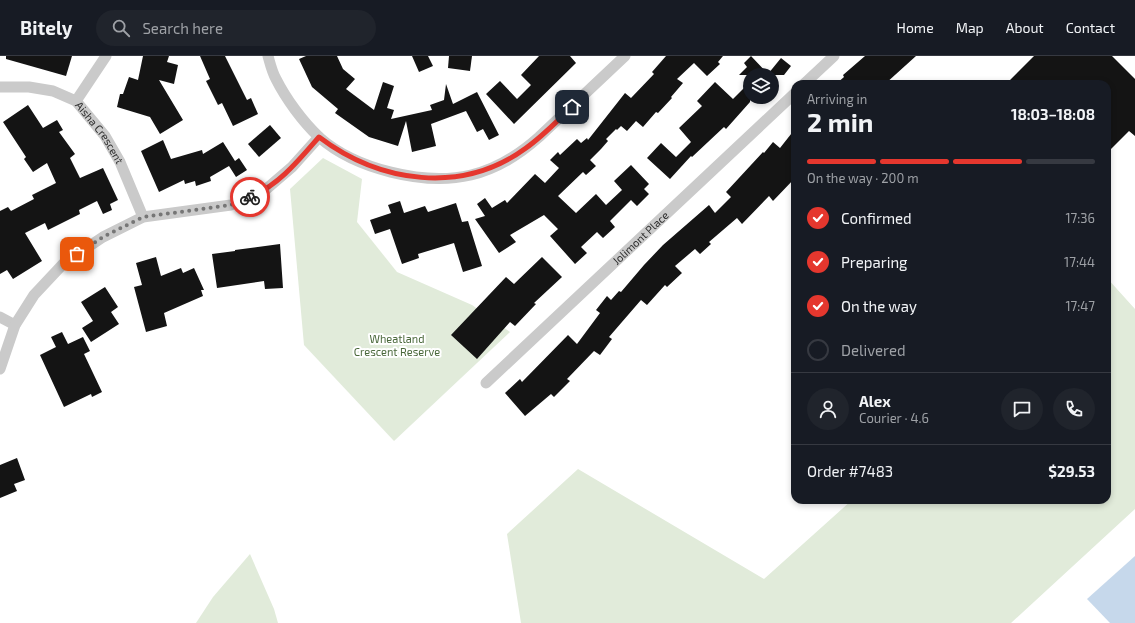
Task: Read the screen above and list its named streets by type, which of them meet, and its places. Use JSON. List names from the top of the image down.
{
  "streets": {
    "street": ["Aisha Crescent", "Jolimont Place"]
  },
  "parks": ["Wheatland Crescent Reserve"],
  "page": {
    "header": "Bitely",
    "search": "Search here",
    "nav": [
      "Home",
      "Map",
      "About",
      "Contact"
    ],
    "heading": ["2 min", "Arriving in", "18:03–18:08"],
    "panel": [
      "Alex",
      "Courier · 4.6",
      "Order #7483",
      "$29.53"
    ],
    "bar": "On the way · 200 m",
    "list": [
      ["Confirmed", "17:36"],
      ["Preparing", "17:44"],
      ["On the way", "17:47"],
      "Delivered"
    ]
  }
}
